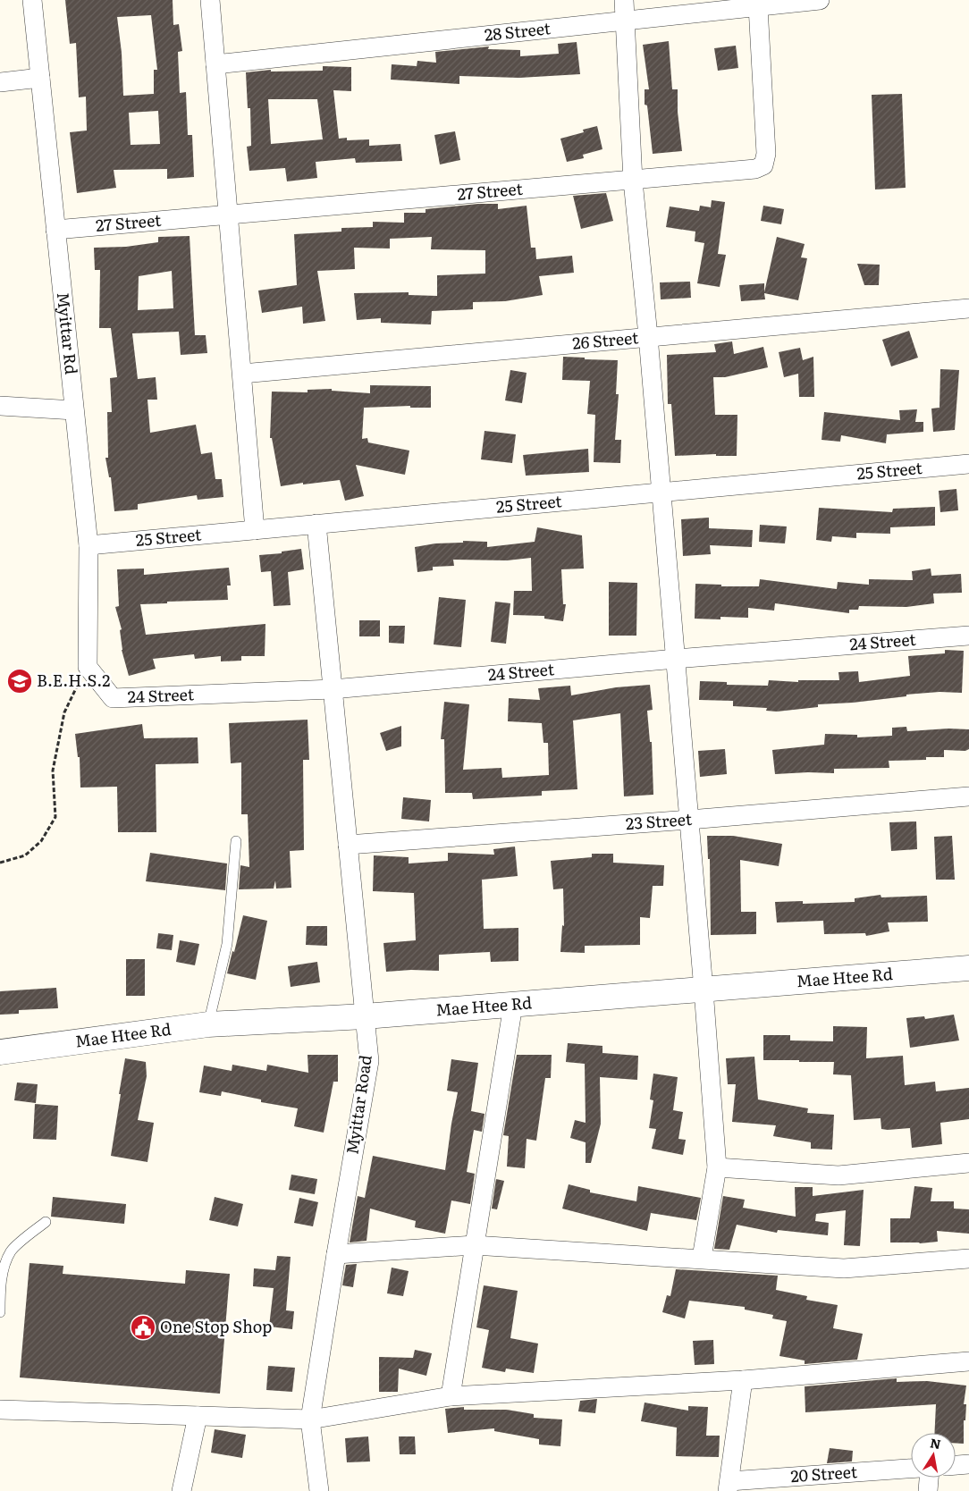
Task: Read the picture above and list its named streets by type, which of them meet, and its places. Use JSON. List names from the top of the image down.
{
  "streets": {
    "street": [
      "28 Street",
      "27 Street",
      "Myittar Rd",
      "26 Street",
      "25 Street",
      "24 Street",
      "23 Street",
      "Mae Htee Rd",
      "Myittar Road",
      "20 Street"
    ]
  },
  "crossings": [
    ["28 Street", "27 Street"],
    ["27 Street", "Myittar Rd"],
    ["Myittar Rd", "25 Street"],
    ["Myittar Rd", "24 Street"],
    ["25 Street", "Myittar Road"],
    ["24 Street", "Myittar Road"],
    ["23 Street", "Myittar Road"],
    ["Mae Htee Rd", "Myittar Road"]
  ],
  "places": {
    "school or university": ["B.E.H.S.2"],
    "public building": ["One Stop Shop"]
  },
  "north": "top"
}
